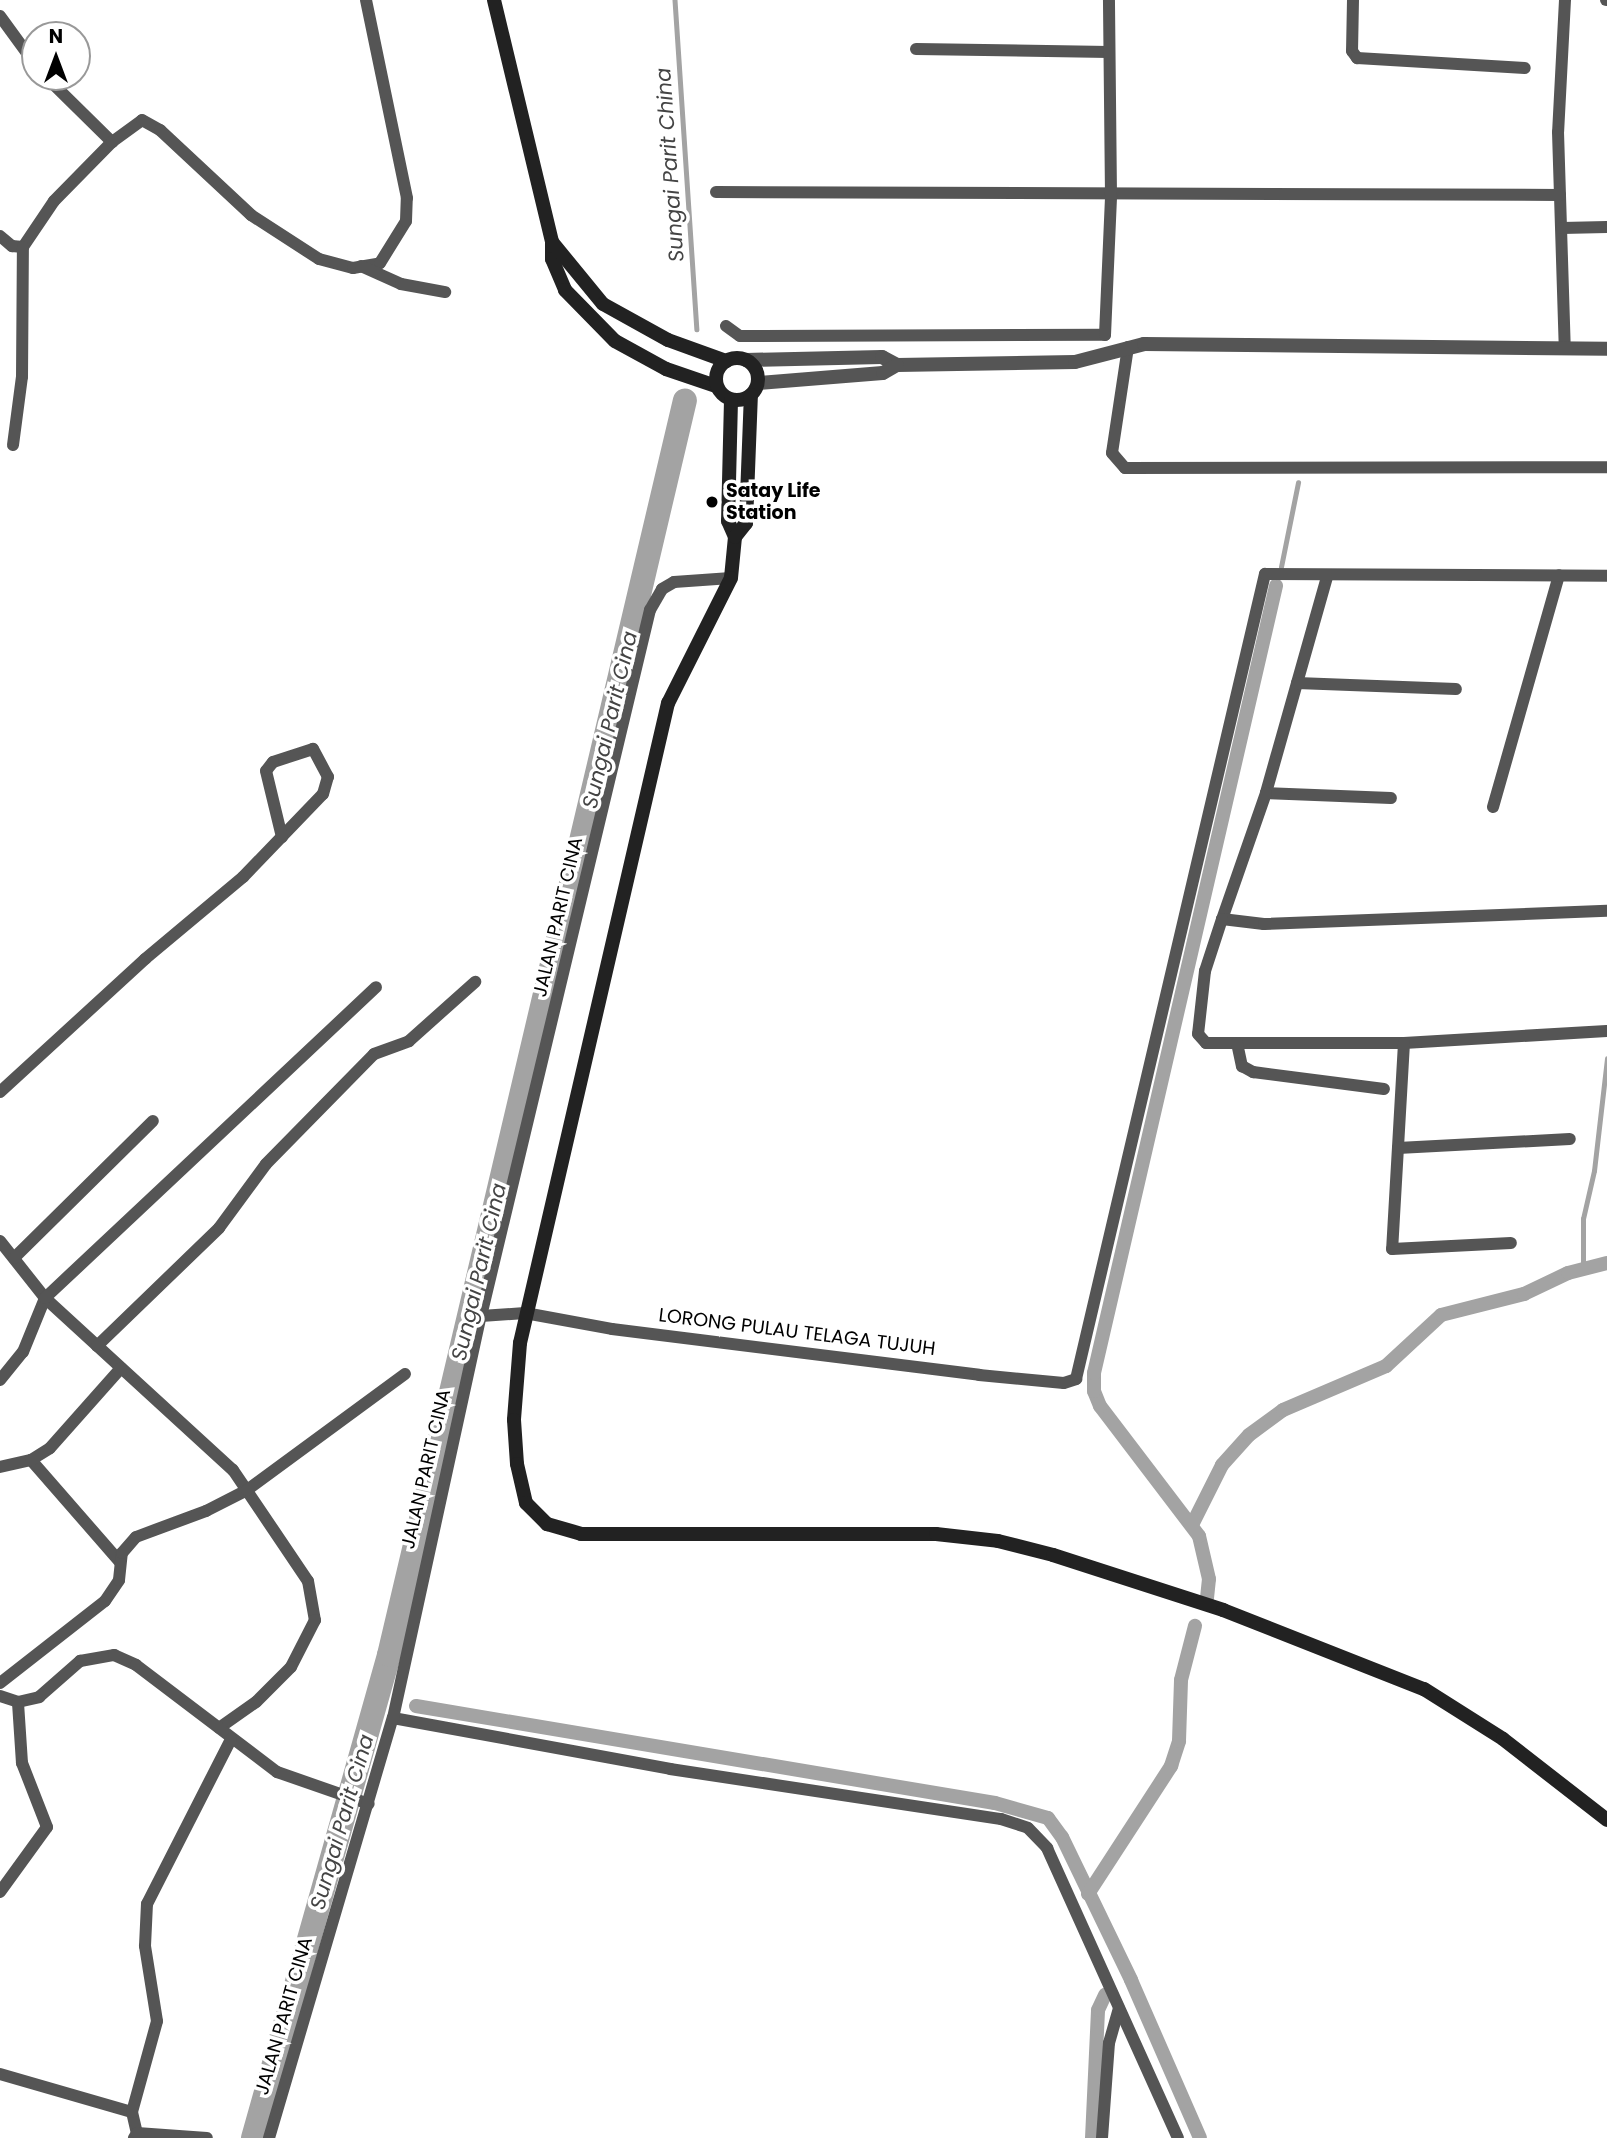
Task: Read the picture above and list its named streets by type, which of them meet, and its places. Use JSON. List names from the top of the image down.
{
  "streets": {
    "street": ["JALAN PARIT CINA", "LORONG PULAU TELAGA TUJUH"]
  },
  "crossings": [
    ["JALAN PARIT CINA", "LORONG PULAU TELAGA TUJUH"]
  ],
  "water": ["Sungai Parit China", "Sungai Parit Cina"],
  "places": ["Satay Life Station"],
  "north": "top"
}
